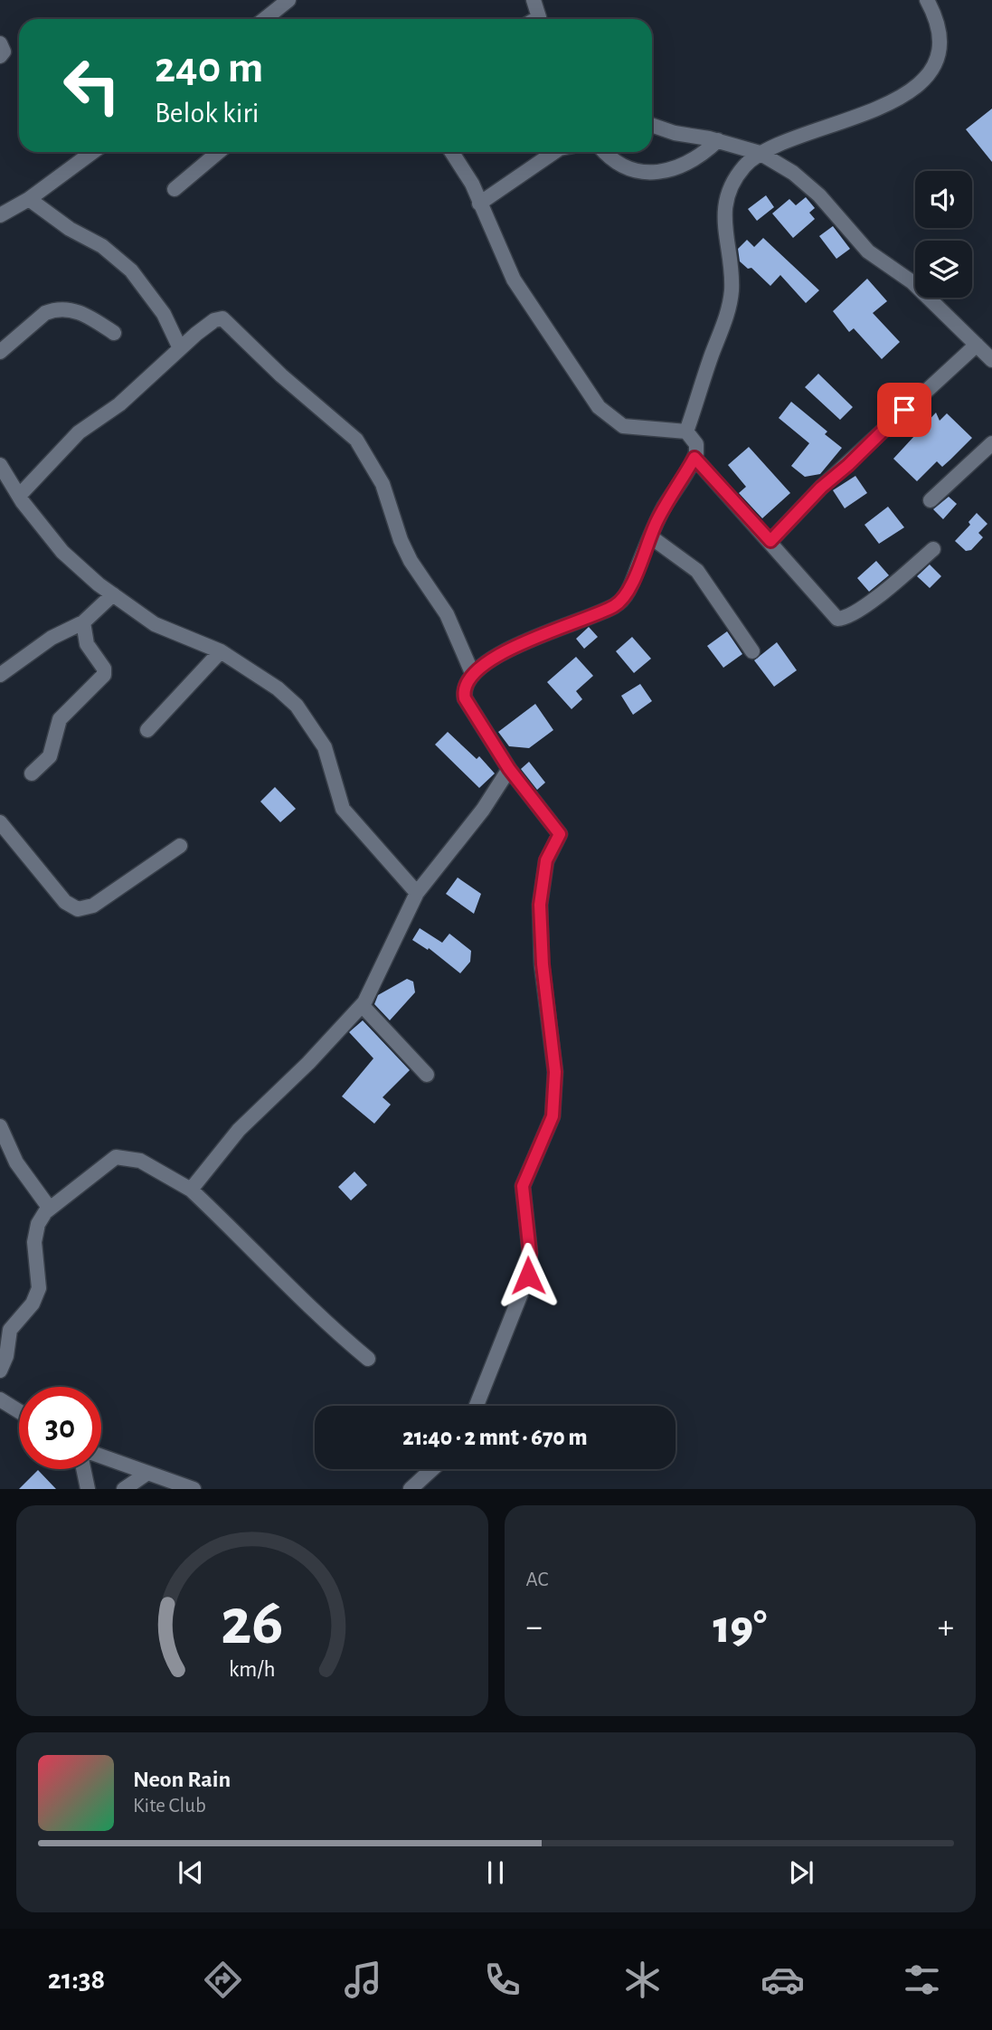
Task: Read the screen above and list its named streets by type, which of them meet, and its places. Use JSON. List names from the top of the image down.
{
  "page": {
    "turn": ["240 m", "Belok kiri"],
    "limit": "30",
    "trip": "21:40 · 2 mnt · 670 m",
    "tile": "AC",
    "heat": ["−", "19°", "+"],
    "song": ["Neon Rain", "Kite Club"],
    "tabs": "21:38",
    "gauge": ["26", "km/h"]
  }
}
